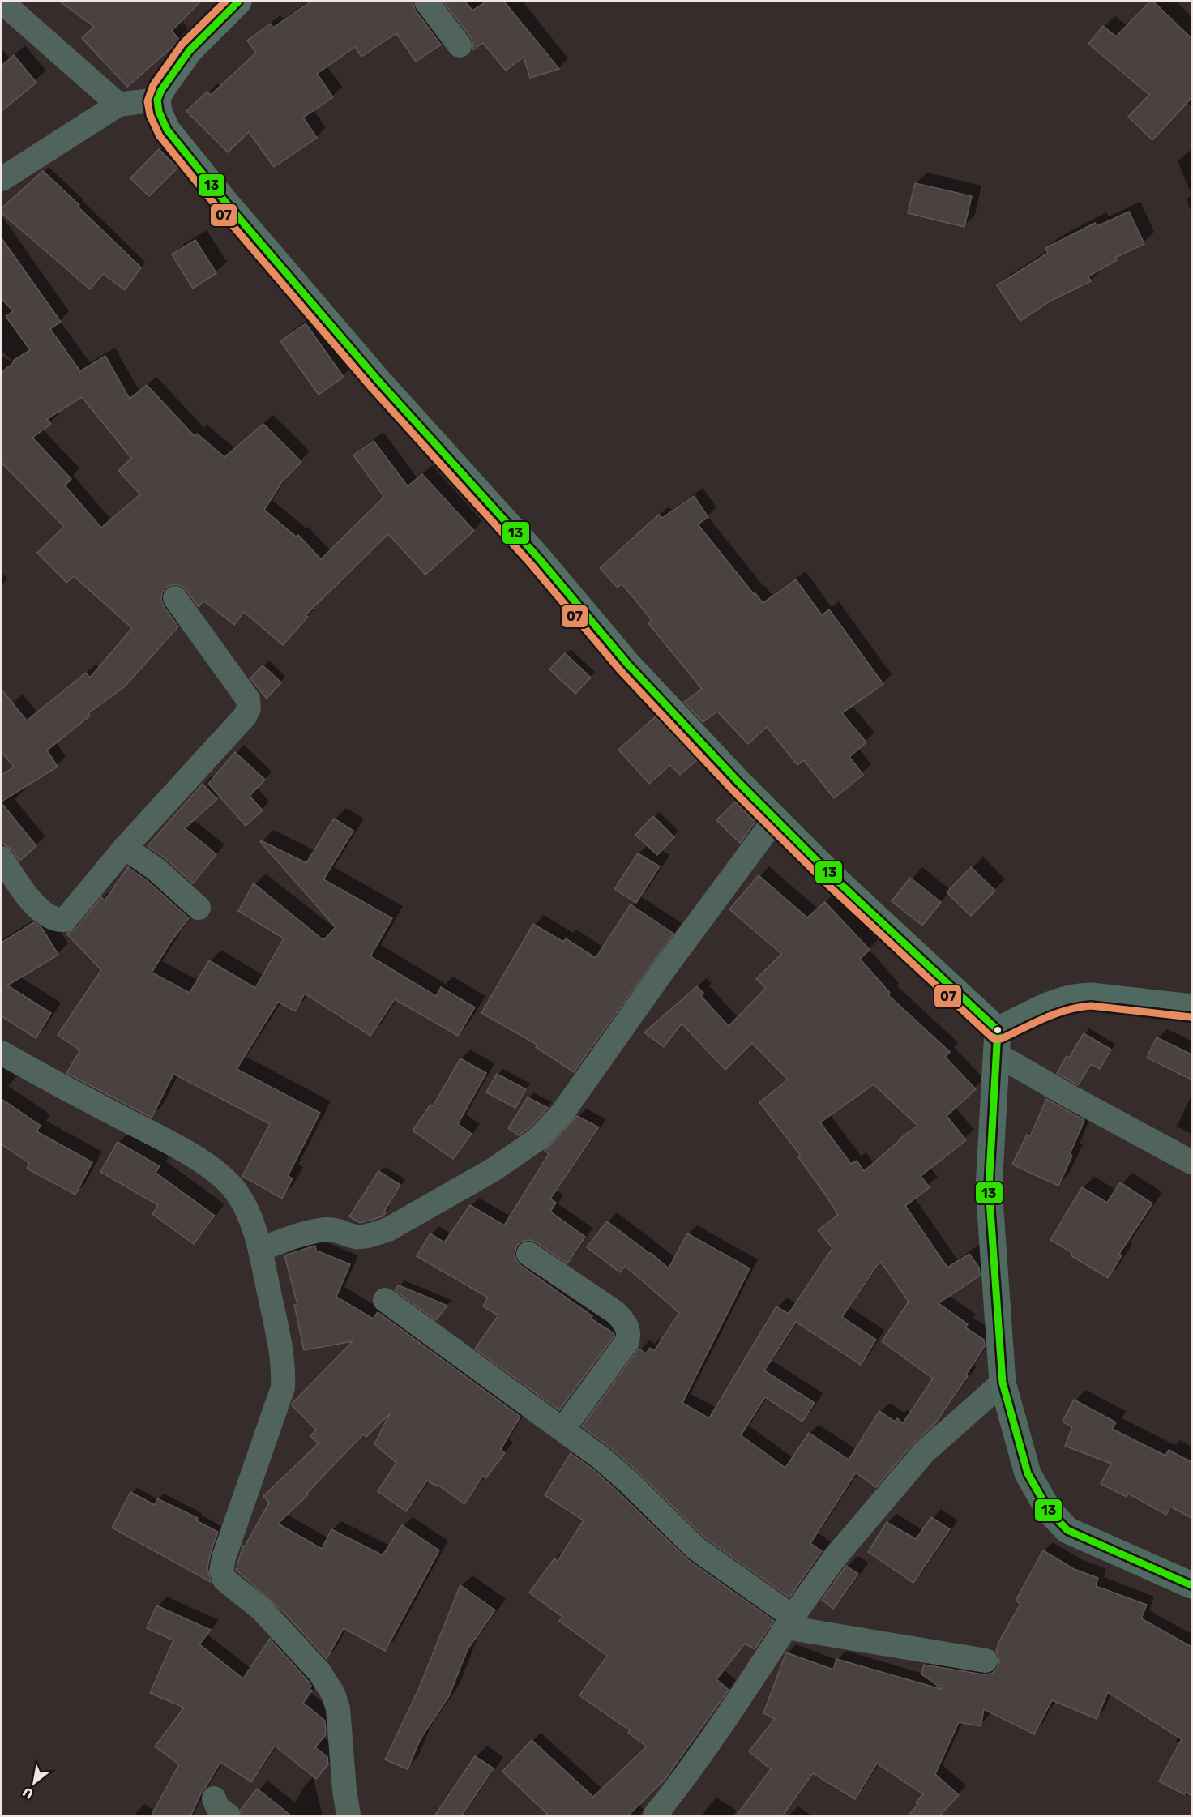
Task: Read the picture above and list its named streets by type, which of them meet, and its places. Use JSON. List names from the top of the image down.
{
  "lines": ["transit line 13", "transit line 07"],
  "north": "bottom left"
}
